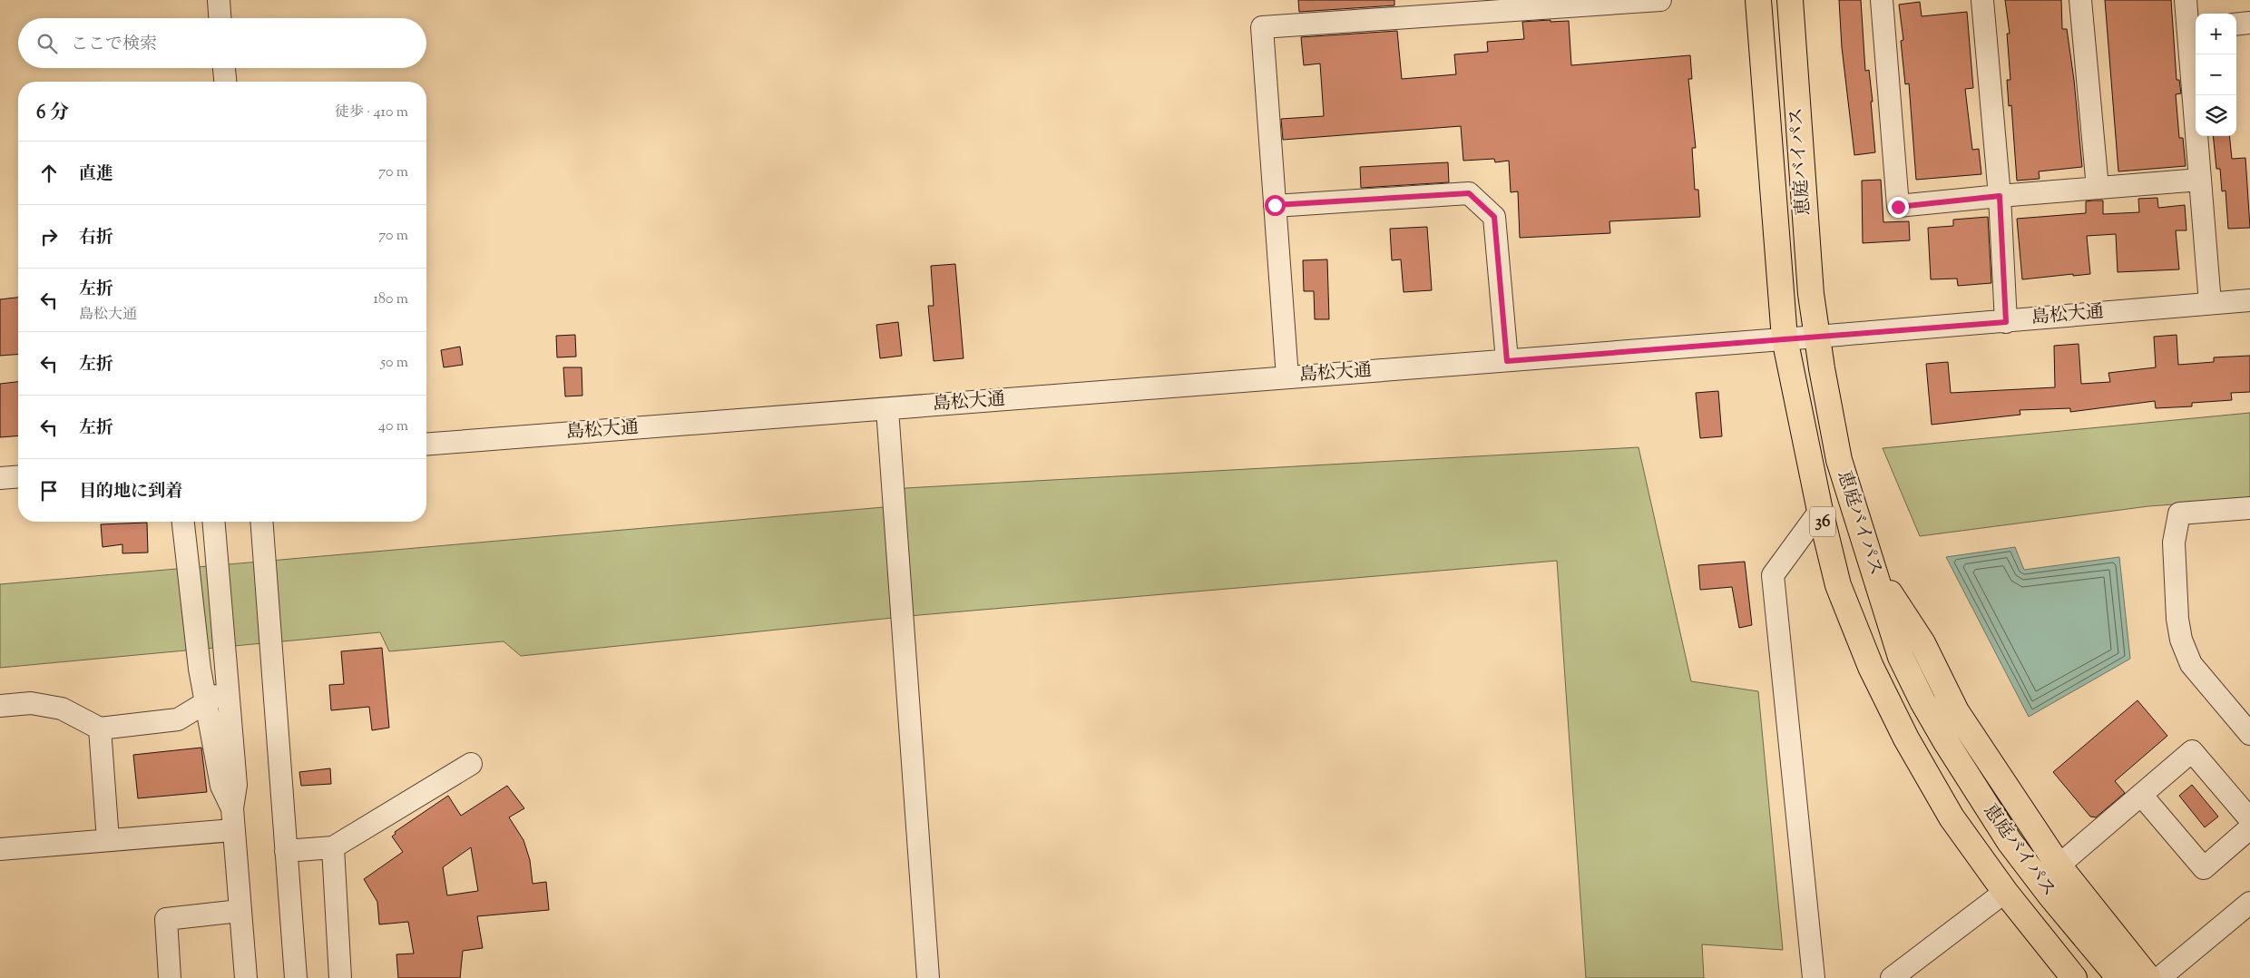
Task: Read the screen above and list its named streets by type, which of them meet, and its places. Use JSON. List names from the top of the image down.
{
  "streets": {
    "highway": ["恵庭バイパス", "36"],
    "street": ["島松大通"]
  },
  "crossings": [
    ["恵庭バイパス", "島松大通"]
  ],
  "page": {
    "map_buttons": ["+", "−"],
    "search": "ここで検索",
    "heading": ["6 分", "徒歩 · 410 m"],
    "list": [
      ["直進", "70 m"],
      ["右折", "70 m"],
      ["左折", "島松大通", "180 m"],
      ["左折", "50 m"],
      ["左折", "40 m"],
      "目的地に到着"
    ]
  }
}
